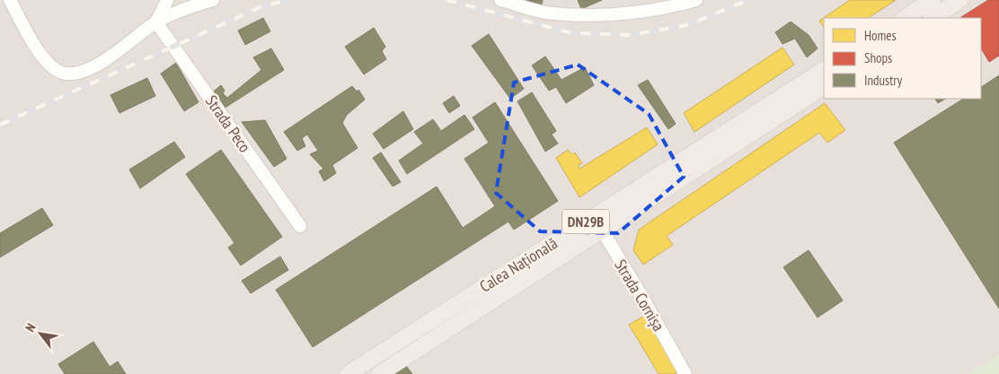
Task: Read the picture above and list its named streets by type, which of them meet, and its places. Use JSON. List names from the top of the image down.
{
  "streets": {
    "main road": ["DN29B", "Calea Națională"],
    "street": ["Strada Peco", "Strada Cornișa"]
  },
  "crossings": [
    ["Calea Națională", "Strada Cornișa"]
  ],
  "legend": ["Homes", "Shops", "Industry"],
  "north": "top left"
}
